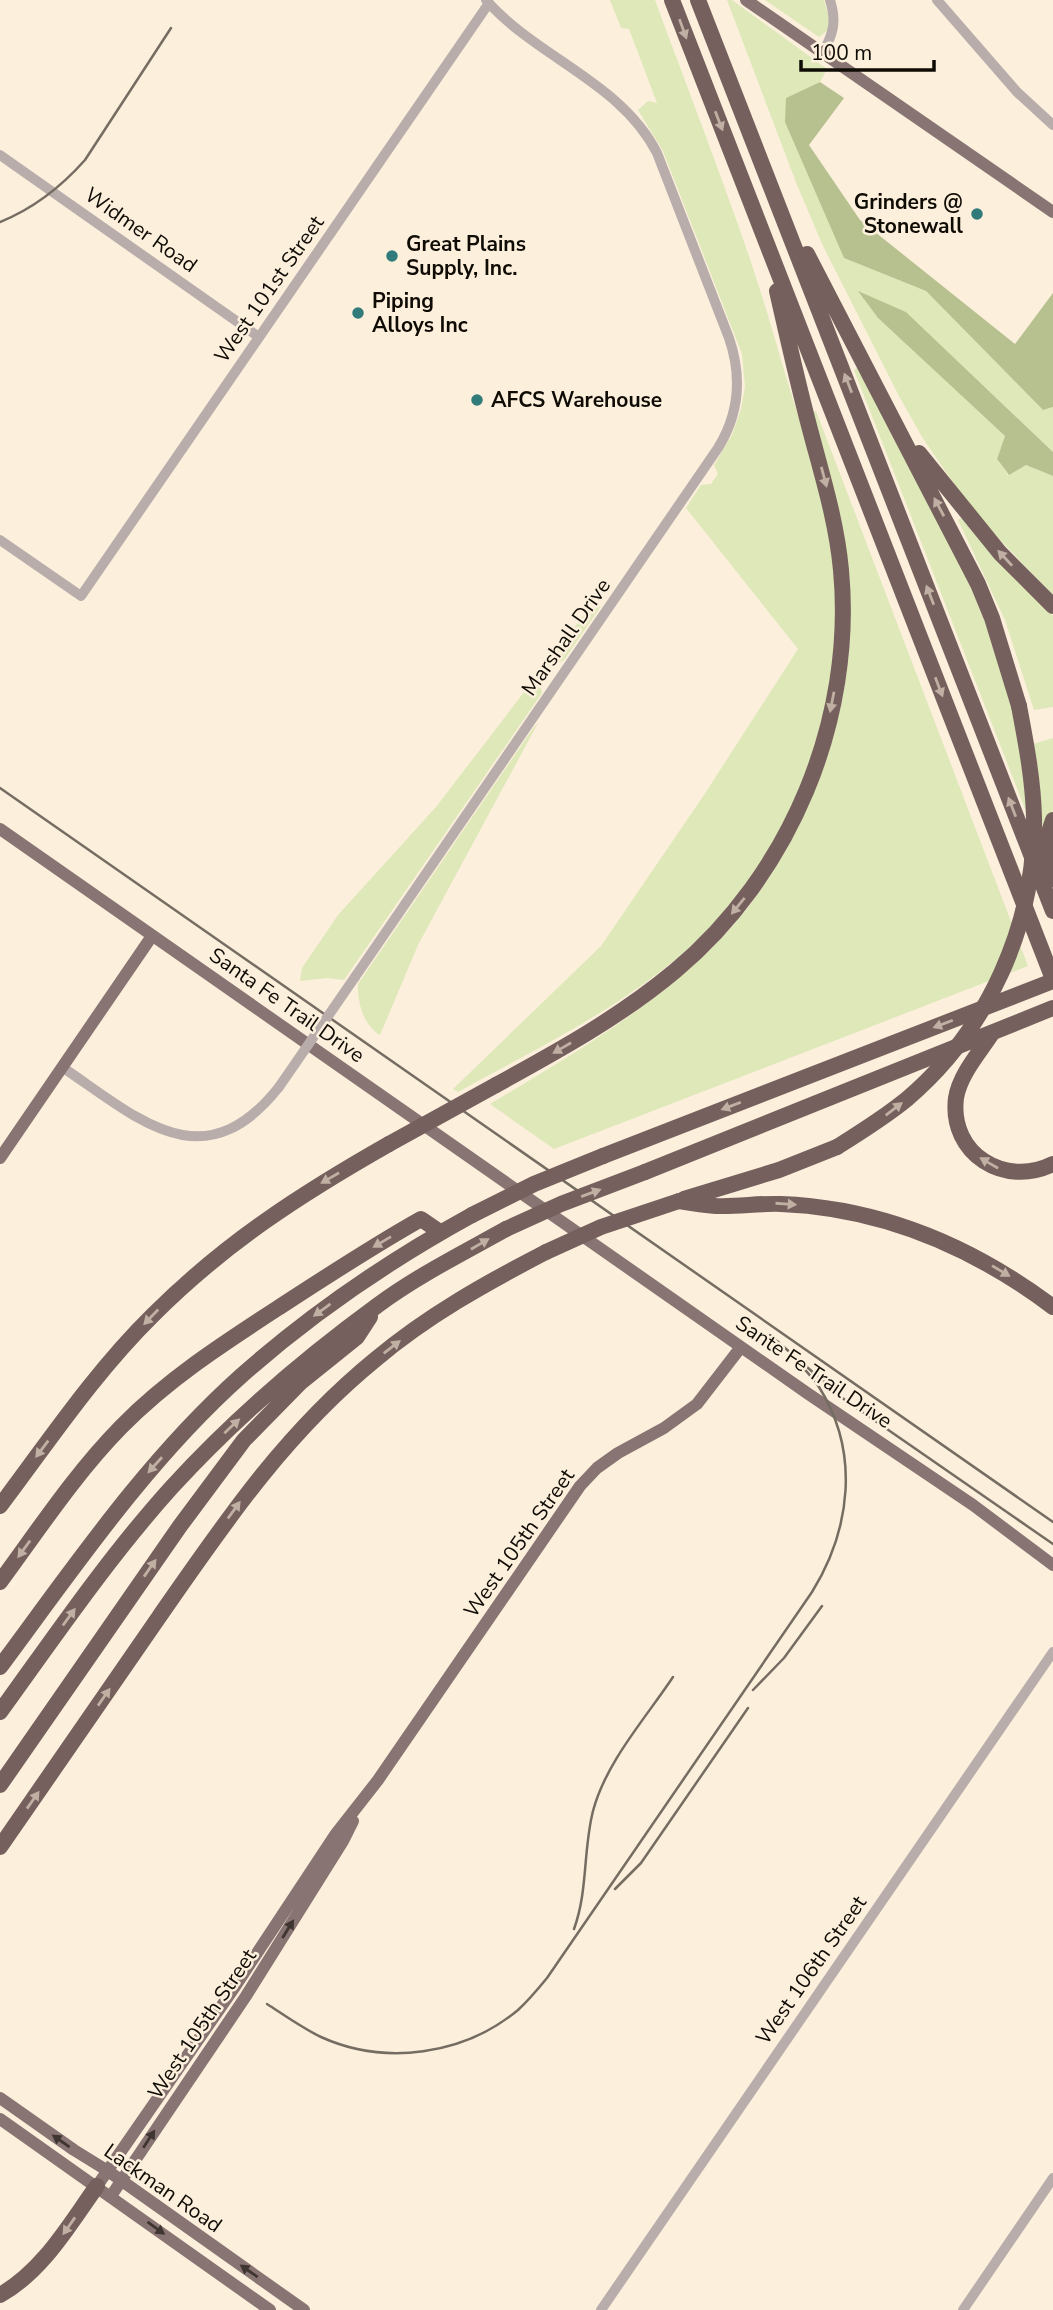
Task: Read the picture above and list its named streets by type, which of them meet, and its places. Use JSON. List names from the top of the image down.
{
  "streets": {
    "main road": [
      "Santa Fe Trail Drive",
      "Sante Fe Trail Drive",
      "West 105th Street",
      "Lackman Road"
    ],
    "street": [
      "Widmer Road",
      "West 101st Street",
      "Marshall Drive",
      "West 106th Street"
    ]
  },
  "crossings": [
    ["Widmer Road", "West 101st Street"],
    ["West 101st Street", "Marshall Drive"],
    ["Santa Fe Trail Drive", "Sante Fe Trail Drive"],
    ["Sante Fe Trail Drive", "West 105th Street"],
    ["West 105th Street", "Lackman Road"]
  ],
  "places": [
    "Grinders @ Stonewall",
    "Great Plains Supply, Inc.",
    "Piping Alloys Inc",
    "AFCS Warehouse"
  ],
  "scale_bar": "100 m"
}
